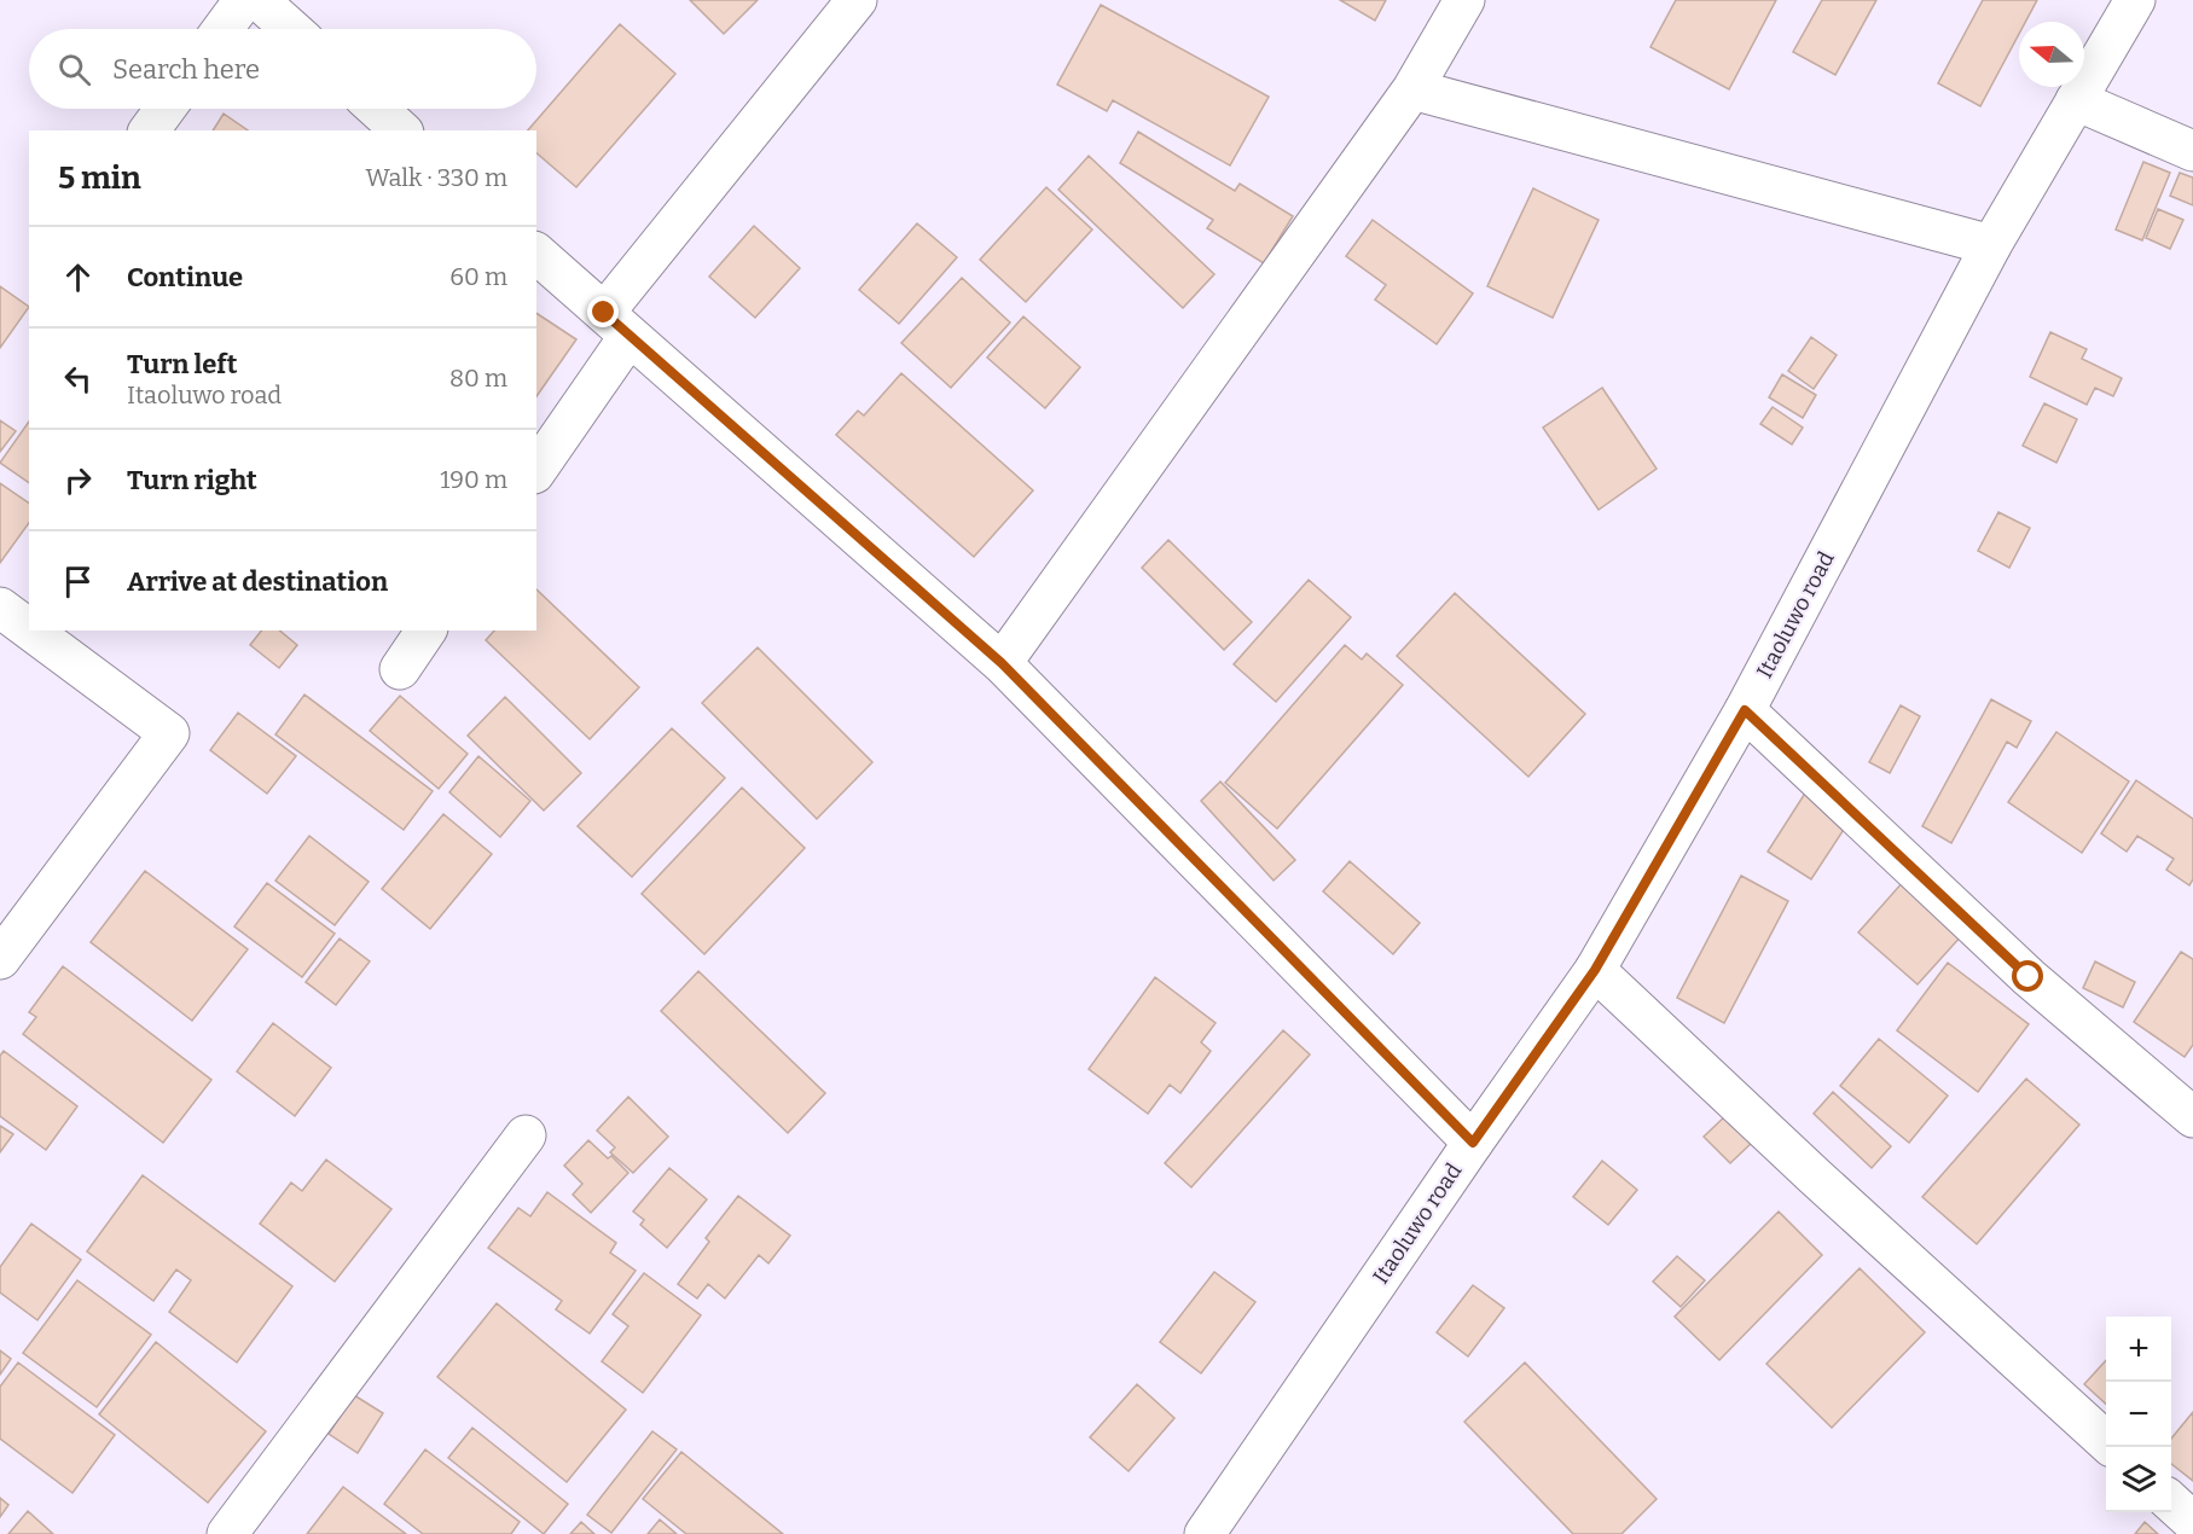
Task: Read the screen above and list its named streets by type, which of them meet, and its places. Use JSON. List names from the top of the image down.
{
  "streets": {
    "street": ["Itaoluwo road"]
  },
  "north": "left",
  "page": {
    "search": "Search here",
    "heading": ["5 min", "Walk · 330 m"],
    "list": [
      ["Continue", "60 m"],
      ["Turn left", "Itaoluwo road", "80 m"],
      ["Turn right", "190 m"],
      "Arrive at destination"
    ],
    "map_buttons": ["+", "−"]
  }
}
